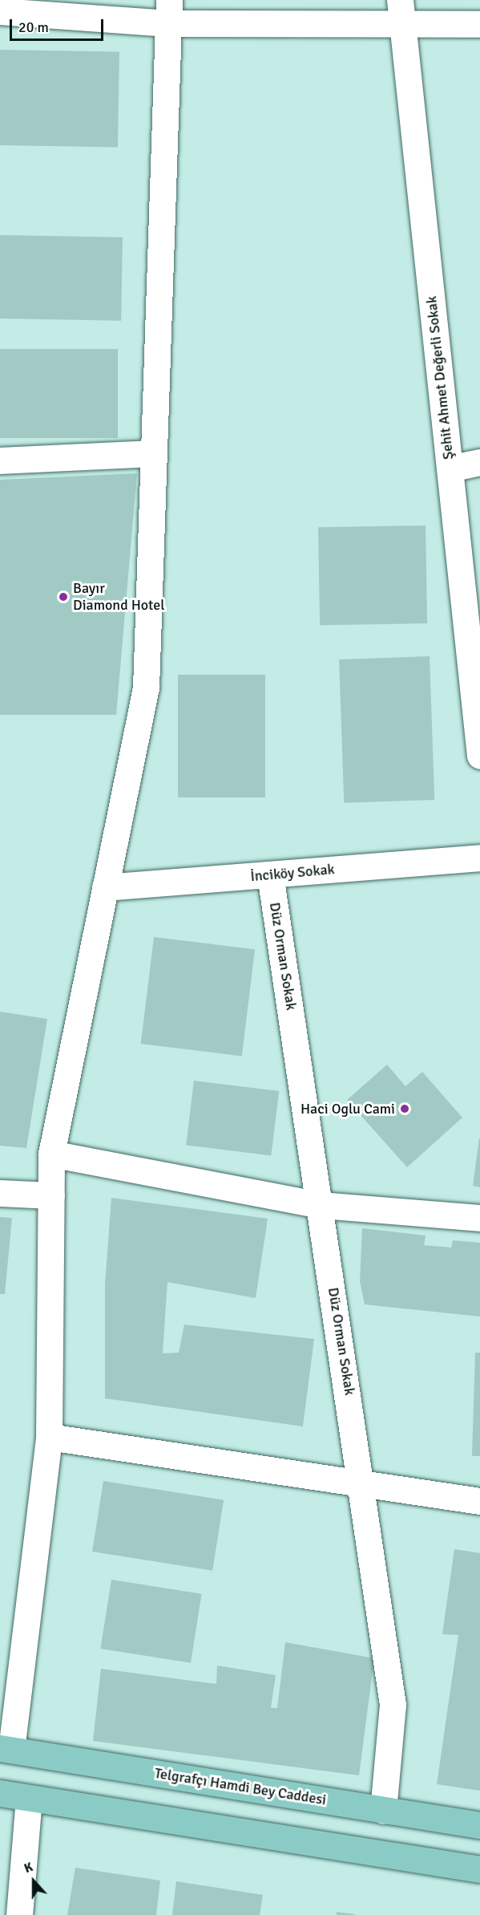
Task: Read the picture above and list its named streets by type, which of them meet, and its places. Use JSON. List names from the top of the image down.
{
  "streets": {
    "main road": ["Telgrafçı Hamdi Bey Caddesi"],
    "street": ["Şehit Ahmet Değerli Sokak", "İnciköy Sokak", "Düz Orman Sokak"]
  },
  "crossings": [
    ["İnciköy Sokak", "Düz Orman Sokak"],
    ["Düz Orman Sokak", "Telgrafçı Hamdi Bey Caddesi"]
  ],
  "places": ["Bayır Diamond Hotel", "Haci Oglu Cami"],
  "scale_bar": "20 m",
  "north": "top"
}
